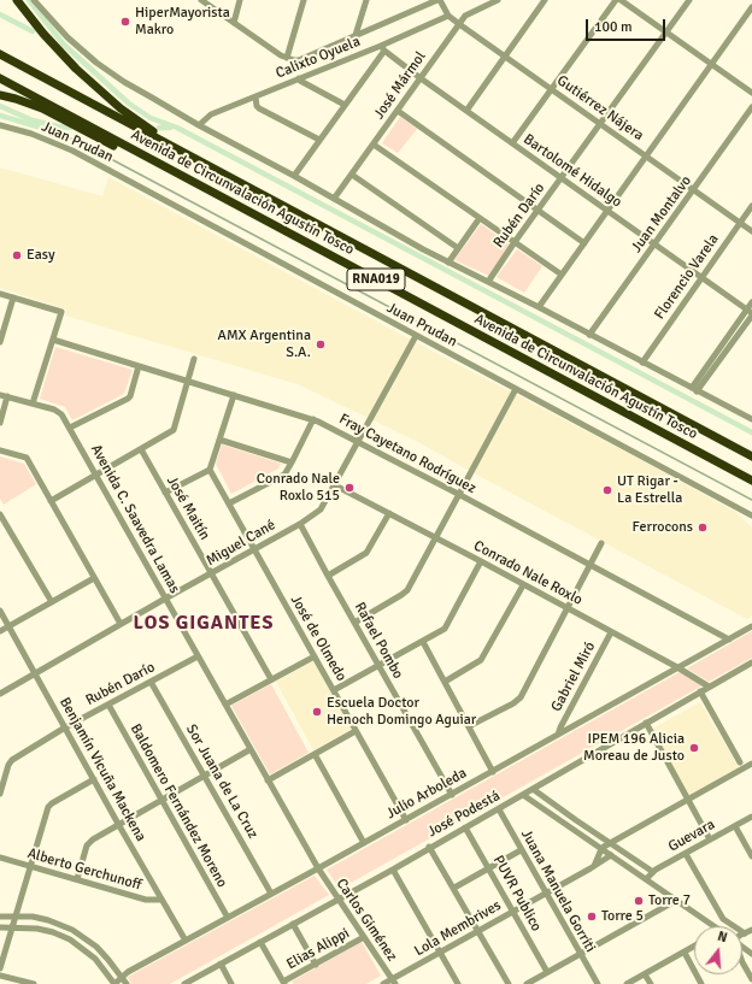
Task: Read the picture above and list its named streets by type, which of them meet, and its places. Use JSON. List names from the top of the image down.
{
  "streets": {
    "highway": ["Avenida de Circunvalación Agustín Tosco", "RNA019"],
    "street": [
      "Calixto Oyuela",
      "José Mármol",
      "Gutiérrez Nájera",
      "Juan Prudan",
      "Bartolomé Hidalgo",
      "Juan Montalvo",
      "Rubén Darío",
      "Florencio Varela",
      "Fray Cayetano Rodríguez",
      "José Maitín",
      "Avenida C. Saavedra Lamas",
      "Miguel Cané",
      "Conrado Nale Roxlo",
      "José de Olmedo",
      "Rafael Pombo",
      "Gabriel Miró",
      "Benjamín Vicuña Mackena",
      "Sor Juana de La Cruz",
      "Julio Arboleda",
      "Baldomero Fernández Moreno",
      "José Podestá",
      "Guevara",
      "Alberto Gerchunoff",
      "Juana Manuela Gorriti",
      "PUVR Publico",
      "Carlos Giménez",
      "Lola Membrives",
      "Elias Alippi"
    ]
  },
  "crossings": [
    ["Calixto Oyuela", "Gutiérrez Nájera"],
    ["Calixto Oyuela", "Bartolomé Hidalgo"],
    ["José Mármol", "Gutiérrez Nájera"],
    ["José Mármol", "Bartolomé Hidalgo"],
    ["Gutiérrez Nájera", "Juan Montalvo"],
    ["Gutiérrez Nájera", "Rubén Darío"],
    ["Gutiérrez Nájera", "Florencio Varela"],
    ["Juan Prudan", "Miguel Cané"],
    ["Bartolomé Hidalgo", "Juan Montalvo"],
    ["Bartolomé Hidalgo", "Rubén Darío"],
    ["Bartolomé Hidalgo", "Florencio Varela"],
    ["Rubén Darío", "Avenida C. Saavedra Lamas"],
    ["Rubén Darío", "Benjamín Vicuña Mackena"],
    ["Rubén Darío", "Sor Juana de La Cruz"],
    ["Rubén Darío", "Baldomero Fernández Moreno"],
    ["Fray Cayetano Rodríguez", "Miguel Cané"],
    ["Fray Cayetano Rodríguez", "Julio Arboleda"],
    ["José Maitín", "Miguel Cané"],
    ["Avenida C. Saavedra Lamas", "Miguel Cané"],
    ["Avenida C. Saavedra Lamas", "Julio Arboleda"],
    ["Avenida C. Saavedra Lamas", "Carlos Giménez"],
    ["Miguel Cané", "Conrado Nale Roxlo"],
    ["Miguel Cané", "José de Olmedo"],
    ["Miguel Cané", "Rafael Pombo"],
    ["Miguel Cané", "Benjamín Vicuña Mackena"],
    ["Conrado Nale Roxlo", "Gabriel Miró"],
    ["Conrado Nale Roxlo", "Julio Arboleda"],
    ["Conrado Nale Roxlo", "José Podestá"],
    ["José de Olmedo", "Julio Arboleda"],
    ["Rafael Pombo", "Julio Arboleda"],
    ["Gabriel Miró", "Julio Arboleda"],
    ["Benjamín Vicuña Mackena", "Julio Arboleda"],
    ["Benjamín Vicuña Mackena", "Alberto Gerchunoff"],
    ["Sor Juana de La Cruz", "Julio Arboleda"],
    ["Julio Arboleda", "Baldomero Fernández Moreno"],
    ["Julio Arboleda", "Carlos Giménez"],
    ["José Podestá", "Juana Manuela Gorriti"],
    ["José Podestá", "PUVR Publico"],
    ["José Podestá", "Carlos Giménez"],
    ["Juana Manuela Gorriti", "Lola Membrives"],
    ["PUVR Publico", "Lola Membrives"],
    ["Carlos Giménez", "Lola Membrives"],
    ["Carlos Giménez", "Elias Alippi"]
  ],
  "districts": ["LOS GIGANTES"],
  "places": [
    "HiperMayorista Makro",
    "Easy",
    "AMX Argentina S.A.",
    "Conrado Nale Roxlo 515",
    "UT Rigar - La Estrella",
    "Ferrocons",
    "Escuela Doctor Henoch Domingo Aguiar",
    "IPEM 196 Alicia Moreau de Justo",
    "Torre 7",
    "Torre 5"
  ],
  "scale_bar": "100 m",
  "north": "top"
}
